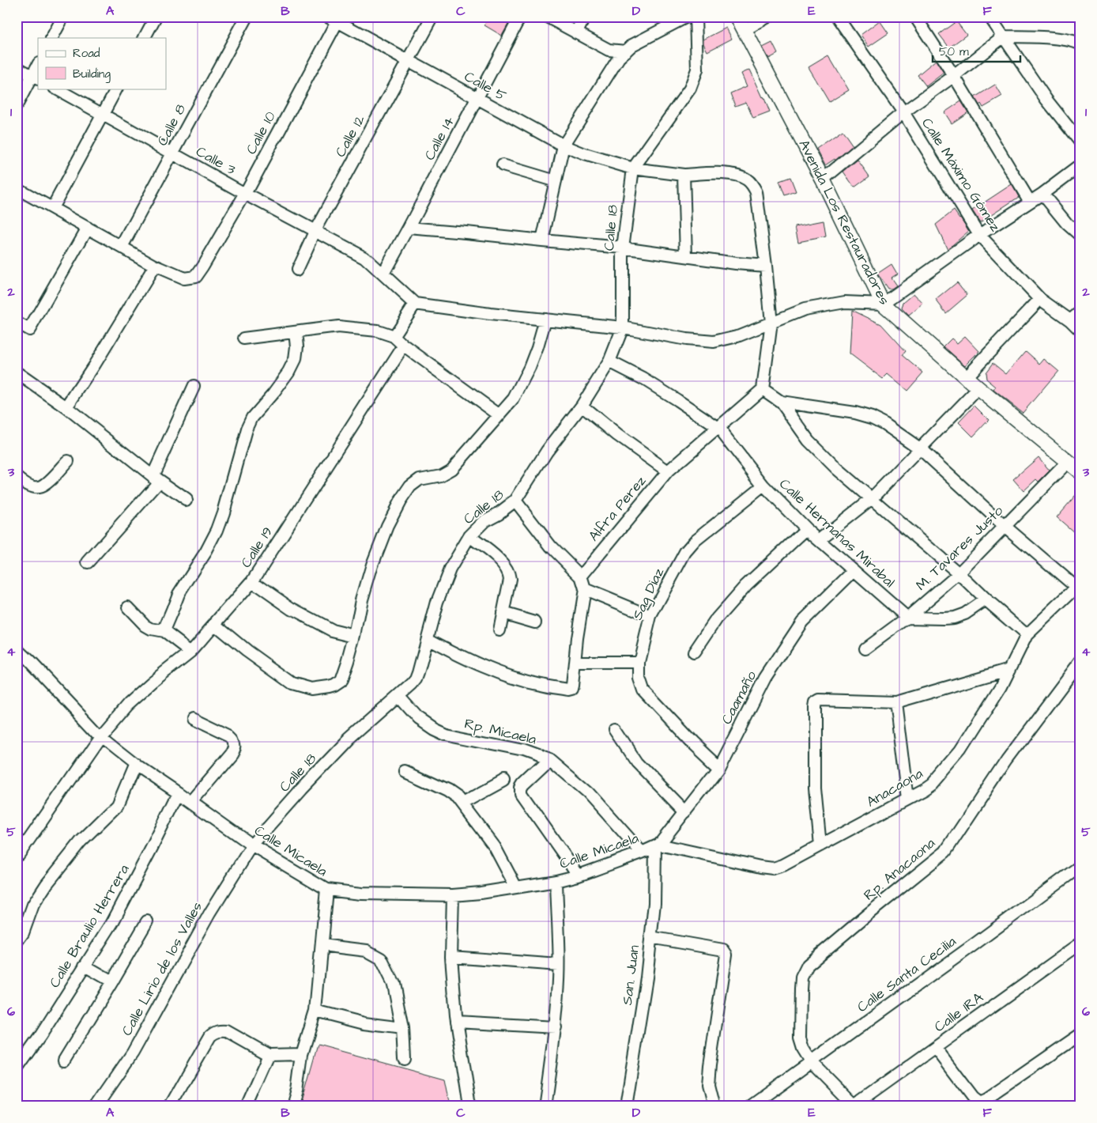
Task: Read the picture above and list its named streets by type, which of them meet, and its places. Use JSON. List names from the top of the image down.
{
  "streets": {
    "street": [
      "Calle 5",
      "Calle 8",
      "Calle 10",
      "Calle 12",
      "Calle 14",
      "Calle 3",
      "Calle Máximo Gómez",
      "Avenida Los Restauradores",
      "Calle 18",
      "Alfra Perez",
      "Calle Hermanas Mirabal",
      "Calle 19",
      "M. Tavares Justo",
      "Sag Diaz",
      "Caamaño",
      "Rp. Micaela",
      "Anacaona",
      "Calle Micaela",
      "Rp. Anacaona",
      "Calle Braulio Herrera",
      "Calle Lirio de los Valles",
      "Calle Santa Cecilia",
      "San. Juan",
      "Calle 1RA"
    ]
  },
  "crossings": [
    ["Calle 5", "Calle 10"],
    ["Calle 5", "Calle 12"],
    ["Calle 5", "Calle 14"],
    ["Calle 5", "Calle 18"],
    ["Calle 5", "Alfra Perez"],
    ["Calle 8", "Calle 3"],
    ["Calle 10", "Calle 3"],
    ["Calle 12", "Calle 3"],
    ["Calle 14", "Calle 3"],
    ["Avenida Los Restauradores", "M. Tavares Justo"],
    ["Calle 18", "Calle Hermanas Mirabal"],
    ["Calle 18", "Rp. Micaela"],
    ["Calle 18", "Calle Micaela"],
    ["Calle 18", "Calle Lirio de los Valles"],
    ["Alfra Perez", "Calle Hermanas Mirabal"],
    ["Calle Hermanas Mirabal", "M. Tavares Justo"],
    ["Calle Hermanas Mirabal", "Sag Diaz"],
    ["Calle Hermanas Mirabal", "Caamaño"],
    ["Calle 19", "Calle Micaela"],
    ["Sag Diaz", "Caamaño"],
    ["Caamaño", "Anacaona"],
    ["Caamaño", "Calle Micaela"],
    ["Caamaño", "San. Juan"],
    ["Rp. Micaela", "Calle Micaela"],
    ["Anacaona", "Calle Micaela"],
    ["Anacaona", "San. Juan"],
    ["Calle Micaela", "Calle Braulio Herrera"],
    ["Calle Micaela", "Calle Lirio de los Valles"],
    ["Calle Micaela", "San. Juan"],
    ["Rp. Anacaona", "Calle Santa Cecilia"],
    ["Rp. Anacaona", "Calle 1RA"]
  ],
  "legend": ["Road", "Building"],
  "scale_bar": "50 m",
  "grid": {
    "columns": [
      "A",
      "B",
      "C",
      "D",
      "E",
      "F"
    ],
    "rows": [
      "1",
      "2",
      "3",
      "4",
      "5",
      "6"
    ]
  }
}
